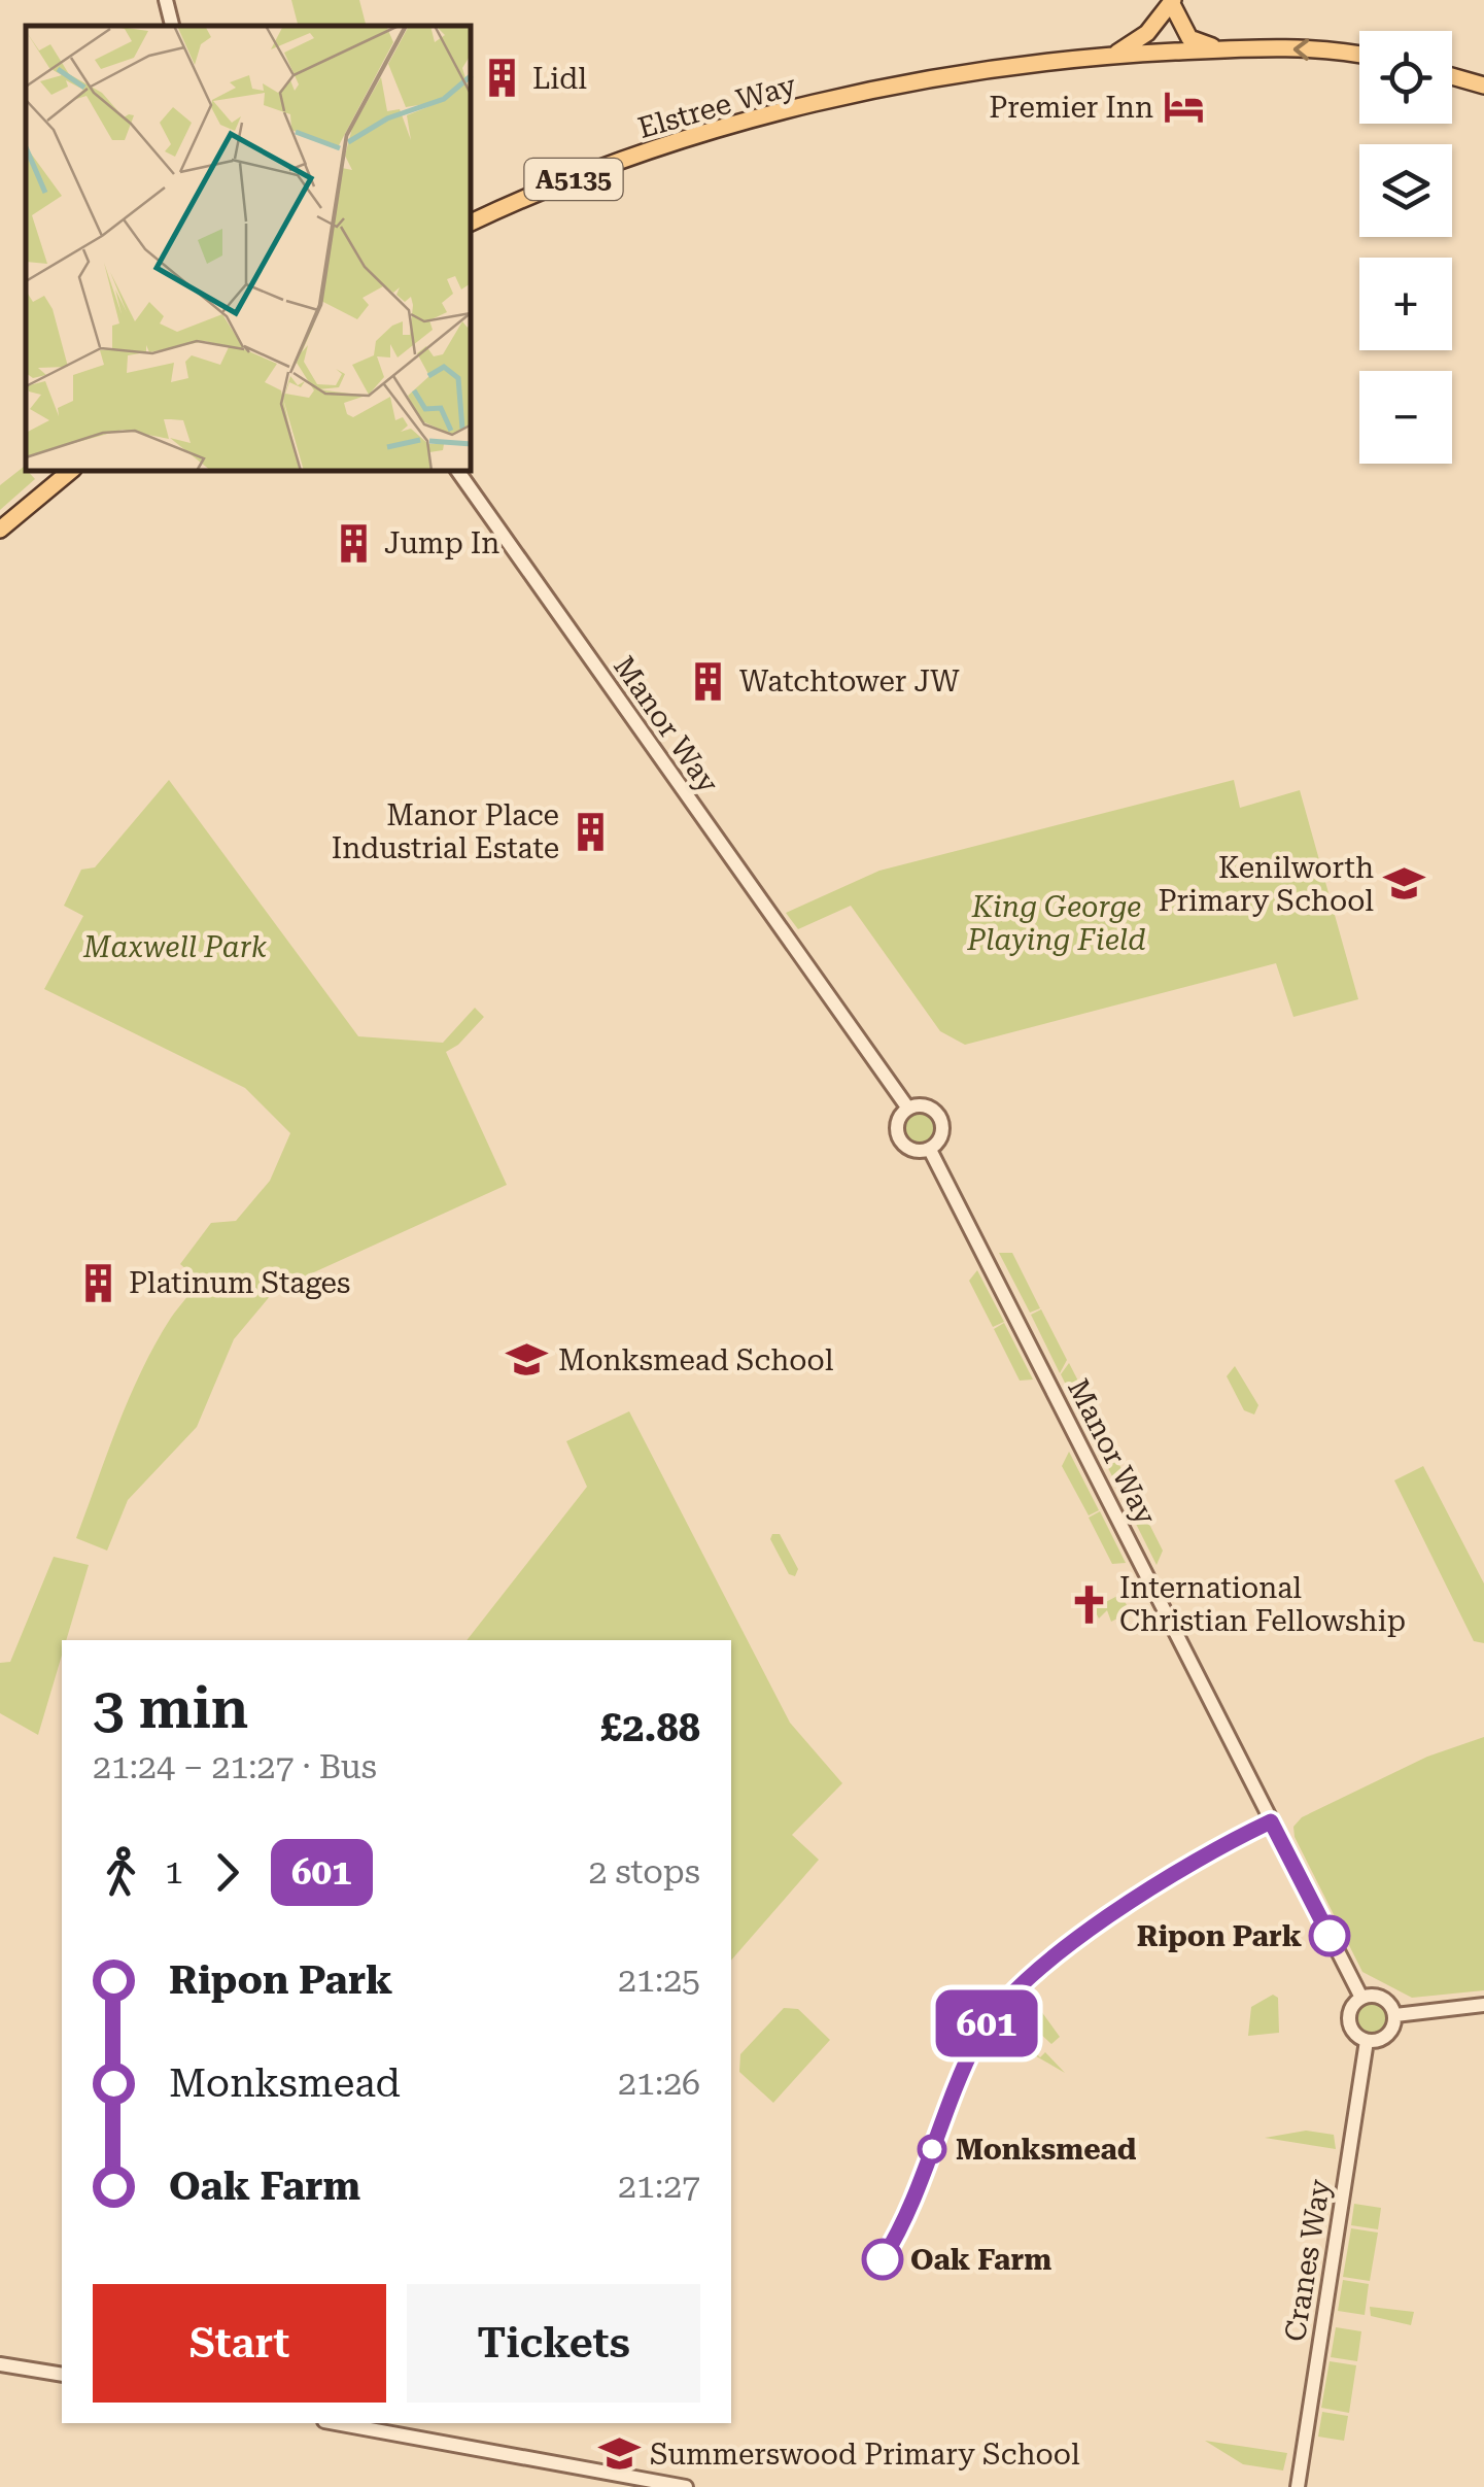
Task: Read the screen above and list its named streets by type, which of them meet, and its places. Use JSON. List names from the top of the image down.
{
  "streets": {
    "main road": ["Elstree Way", "A5135"],
    "street": ["Manor Way", "Cranes Way"]
  },
  "crossings": [
    ["Elstree Way", "A5135"],
    ["Manor Way", "Cranes Way"]
  ],
  "parks": ["King George Playing Field", "Maxwell Park"],
  "places": {
    "building": [
      "Lidl",
      "Jump In",
      "Watchtower JW",
      "Manor Place Industrial Estate",
      "Platinum Stages"
    ],
    "hotel": ["Premier Inn"],
    "school or university": ["Kenilworth Primary School", "Monksmead School", "Summerswood Primary School"],
    "church": ["International Christian Fellowship"],
    "other": ["Ripon Park", "Monksmead", "Oak Farm"]
  },
  "lines": ["bus line 601"],
  "page": {
    "on_map": "601",
    "map_buttons": ["+", "−"],
    "heading": ["3 min", "21:24 – 21:27 · Bus", "£2.88"],
    "legs": ["1", "601", "2 stops"],
    "list": [
      {
        "name": "Ripon Park",
        "value": "21:25"
      },
      {
        "name": "Monksmead",
        "value": "21:26"
      },
      {
        "name": "Oak Farm",
        "value": "21:27"
      }
    ],
    "buttons": ["Start", "Tickets"]
  }
}
